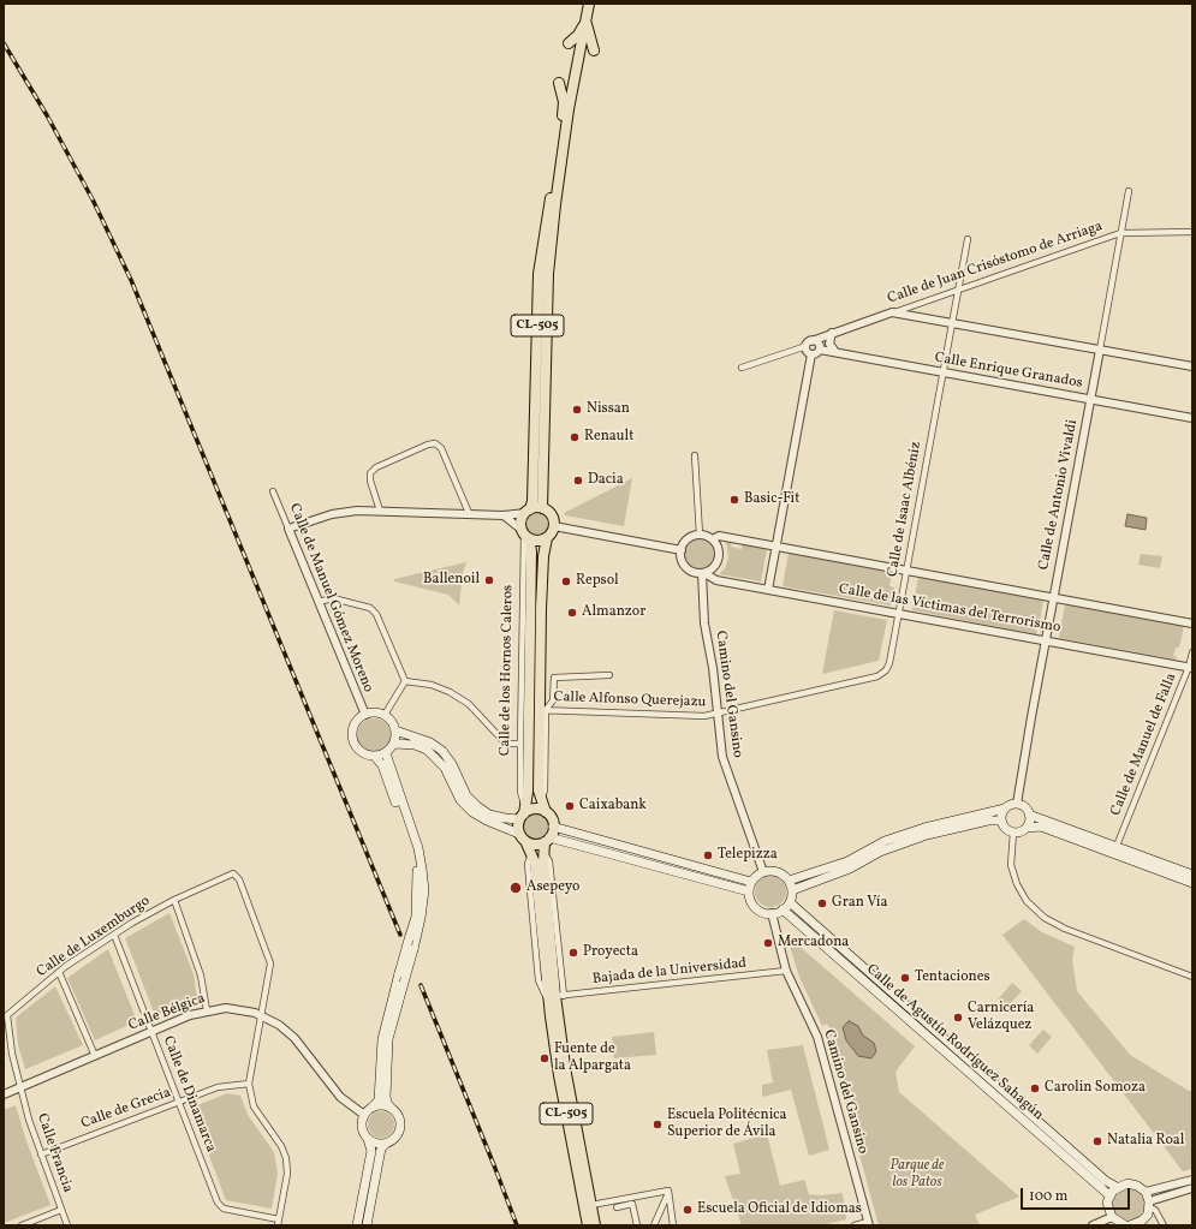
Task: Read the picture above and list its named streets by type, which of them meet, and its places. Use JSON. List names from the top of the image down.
{
  "streets": {
    "main road": ["CL-505", "Calle de los Hornos Caleros", "Calle de Agustín Rodríguez Sahagún"],
    "street": [
      "Calle de Juan Crisóstomo de Arriaga",
      "Calle Enrique Granados",
      "Calle de Antonio Vivaldi",
      "Calle de Isaac Albéniz",
      "Calle de Manuel Gómez Moreno",
      "Calle de las Víctimas del Terrorismo",
      "Camino del Gansino",
      "Calle Alfonso Querejazu",
      "Calle de Manuel de Falla",
      "Calle de Luxemburgo",
      "Bajada de la Universidad",
      "Calle Bélgica",
      "Calle de Dinamarca",
      "Calle de Grecia",
      "Calle Francia"
    ]
  },
  "crossings": [
    ["Calle de Juan Crisóstomo de Arriaga", "Calle de Antonio Vivaldi"],
    ["Calle de Juan Crisóstomo de Arriaga", "Calle de Isaac Albéniz"],
    ["CL-505", "Calle de los Hornos Caleros"],
    ["CL-505", "Bajada de la Universidad"],
    ["Calle Enrique Granados", "Calle de Antonio Vivaldi"],
    ["Calle Enrique Granados", "Calle de Isaac Albéniz"],
    ["Calle de Antonio Vivaldi", "Calle de las Víctimas del Terrorismo"],
    ["Calle de Isaac Albéniz", "Calle de las Víctimas del Terrorismo"],
    ["Calle de Isaac Albéniz", "Camino del Gansino"],
    ["Calle de Isaac Albéniz", "Calle Alfonso Querejazu"],
    ["Calle de las Víctimas del Terrorismo", "Camino del Gansino"],
    ["Calle de las Víctimas del Terrorismo", "Calle de Manuel de Falla"],
    ["Camino del Gansino", "Calle Alfonso Querejazu"],
    ["Camino del Gansino", "Bajada de la Universidad"],
    ["Camino del Gansino", "Calle de Agustín Rodríguez Sahagún"],
    ["Calle de Luxemburgo", "Calle Bélgica"],
    ["Calle de Luxemburgo", "Calle de Dinamarca"],
    ["Calle de Luxemburgo", "Calle Francia"],
    ["Calle Bélgica", "Calle de Dinamarca"],
    ["Calle Bélgica", "Calle Francia"],
    ["Calle de Dinamarca", "Calle de Grecia"],
    ["Calle de Grecia", "Calle Francia"]
  ],
  "parks": ["Parque de los Patos"],
  "places": [
    "Nissan",
    "Renault",
    "Dacia",
    "Basic-Fit",
    "Ballenoil",
    "Repsol",
    "Almanzor",
    "Caixabank",
    "Telepizza",
    "Asepeyo",
    "Gran Vía",
    "Mercadona",
    "Proyecta",
    "Tentaciones",
    "Carnicería Velázquez",
    "Fuente de la Alpargata",
    "Carolin Somoza",
    "Escuela Politécnica Superior de Ávila",
    "Natalia Roal",
    "Escuela Oficial de Idiomas"
  ],
  "scale_bar": "100 m"
}
